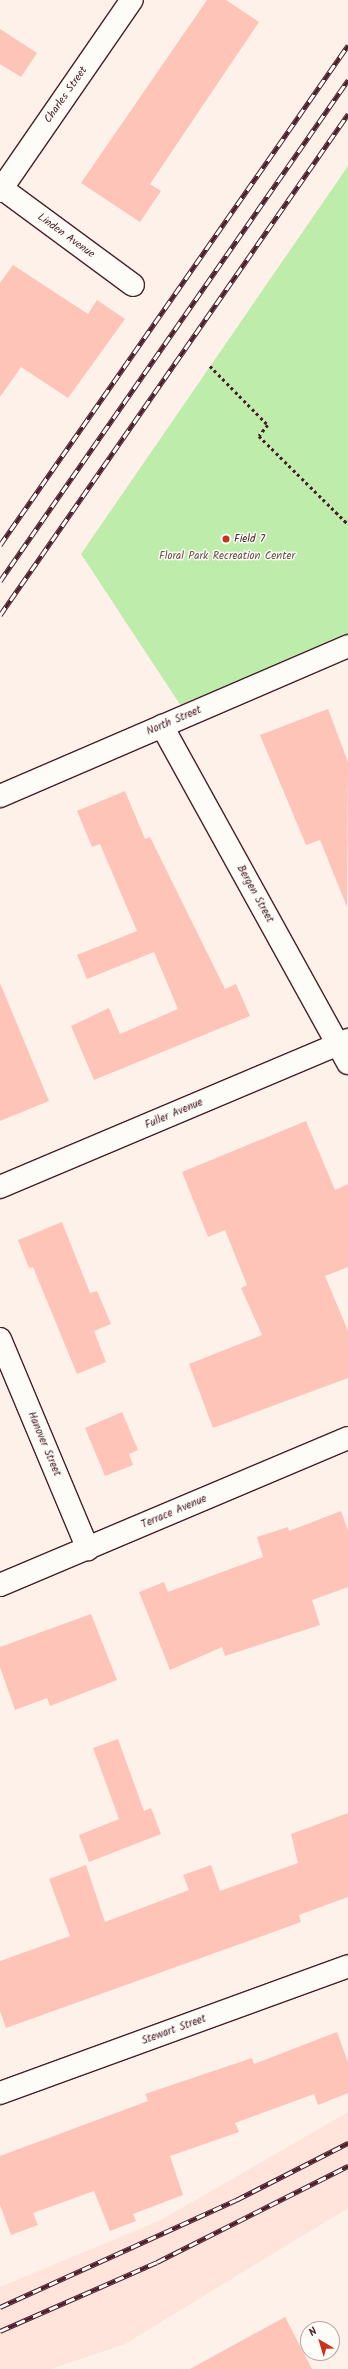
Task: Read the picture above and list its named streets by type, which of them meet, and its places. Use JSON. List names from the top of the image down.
{
  "streets": {
    "street": [
      "Charles Street",
      "Linden Avenue",
      "North Street",
      "Bergen Street",
      "Fuller Avenue",
      "Hanover Street",
      "Terrace Avenue",
      "Stewart Street"
    ]
  },
  "crossings": [
    ["Charles Street", "Linden Avenue"],
    ["North Street", "Bergen Street"],
    ["Bergen Street", "Fuller Avenue"],
    ["Hanover Street", "Terrace Avenue"]
  ],
  "parks": ["Floral Park Recreation Center"],
  "places": ["Field 7"],
  "north": "top left"
}
